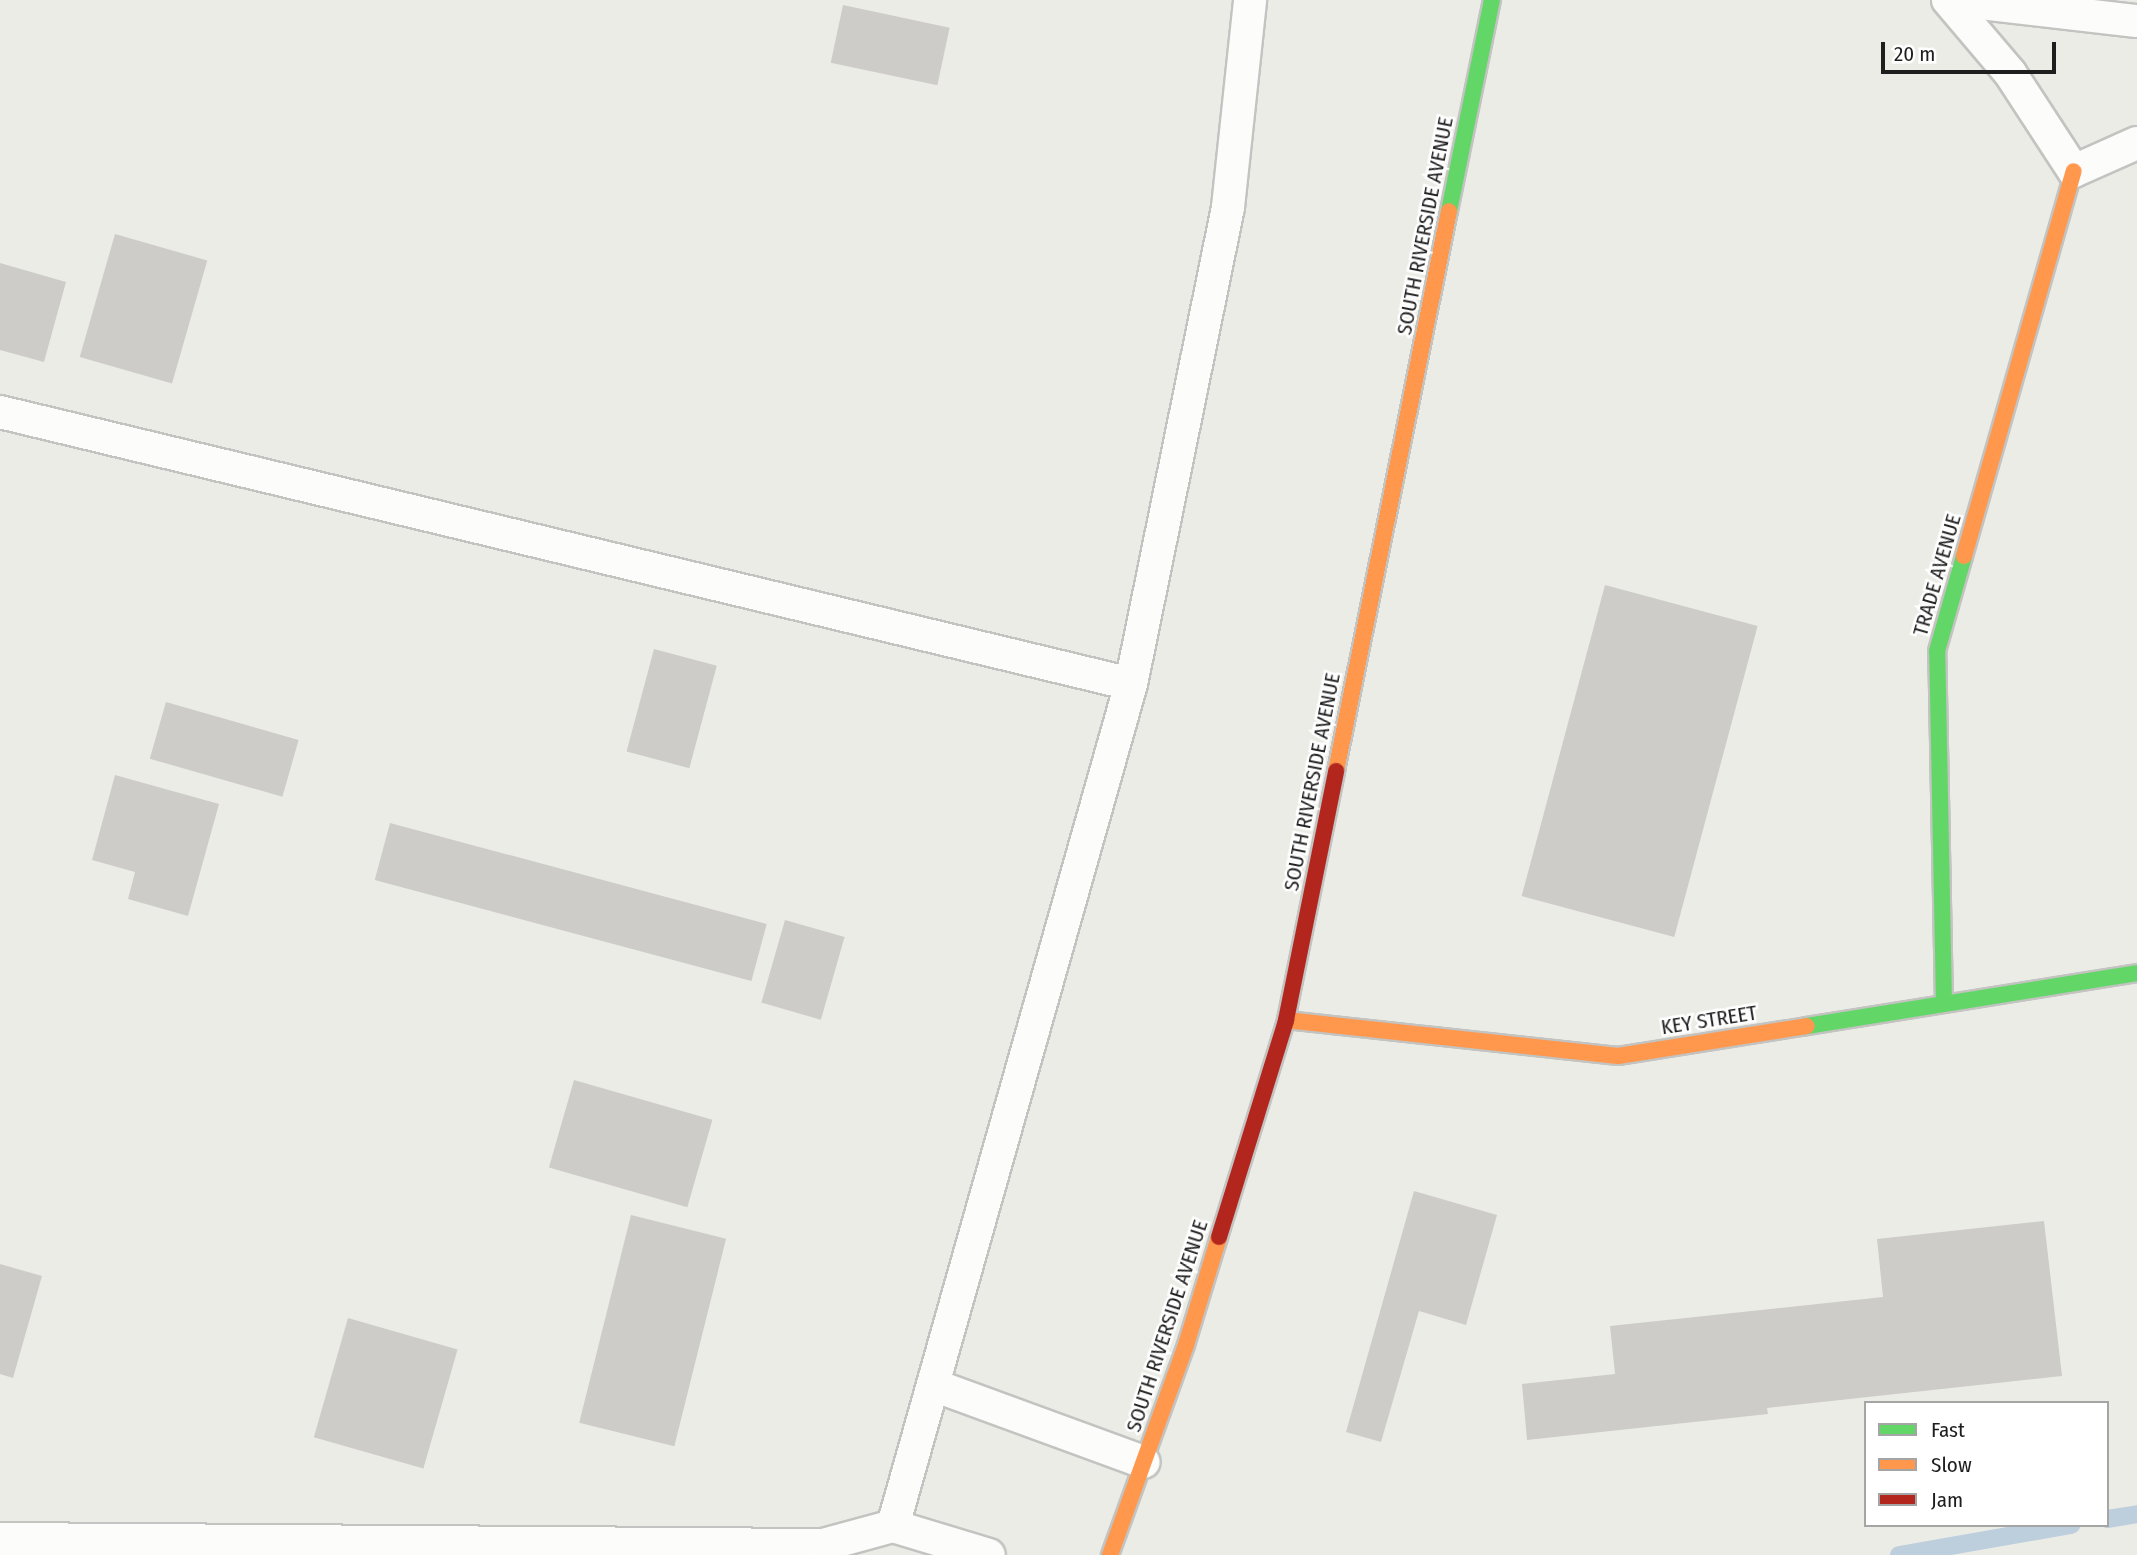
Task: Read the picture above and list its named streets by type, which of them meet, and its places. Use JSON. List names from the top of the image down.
{
  "streets": {
    "street": ["SOUTH RIVERSIDE AVENUE", "TRADE AVENUE", "KEY STREET"]
  },
  "crossings": [
    ["SOUTH RIVERSIDE AVENUE", "KEY STREET"],
    ["TRADE AVENUE", "KEY STREET"]
  ],
  "legend": ["Fast", "Slow", "Jam"],
  "scale_bar": "20 m"
}
